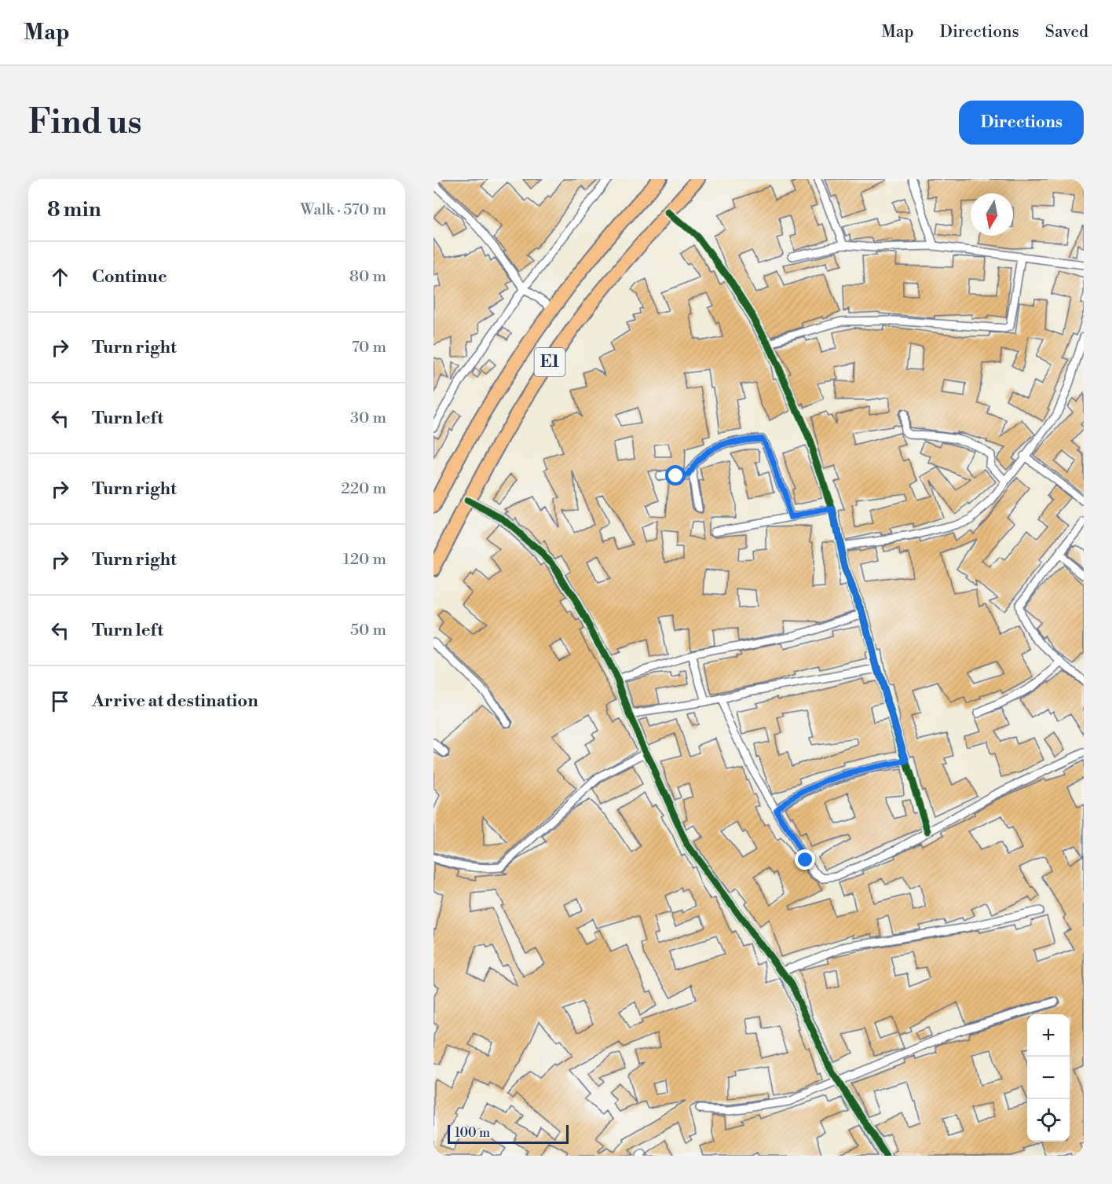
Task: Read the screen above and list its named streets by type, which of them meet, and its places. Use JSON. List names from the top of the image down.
{
  "streets": {
    "highway": ["E1"]
  },
  "scale_bar": "100 m",
  "north": "bottom",
  "page": {
    "header": "Map",
    "nav": ["Map", "Directions", "Saved"],
    "buttons": "Directions",
    "title": "Find us",
    "heading": ["8 min", "Walk · 570 m"],
    "list": [
      ["Continue", "80 m"],
      ["Turn right", "70 m"],
      ["Turn left", "30 m"],
      ["Turn right", "220 m"],
      ["Turn right", "120 m"],
      ["Turn left", "50 m"],
      "Arrive at destination"
    ],
    "map_buttons": ["+", "−"],
    "scale": "100 m"
  }
}
